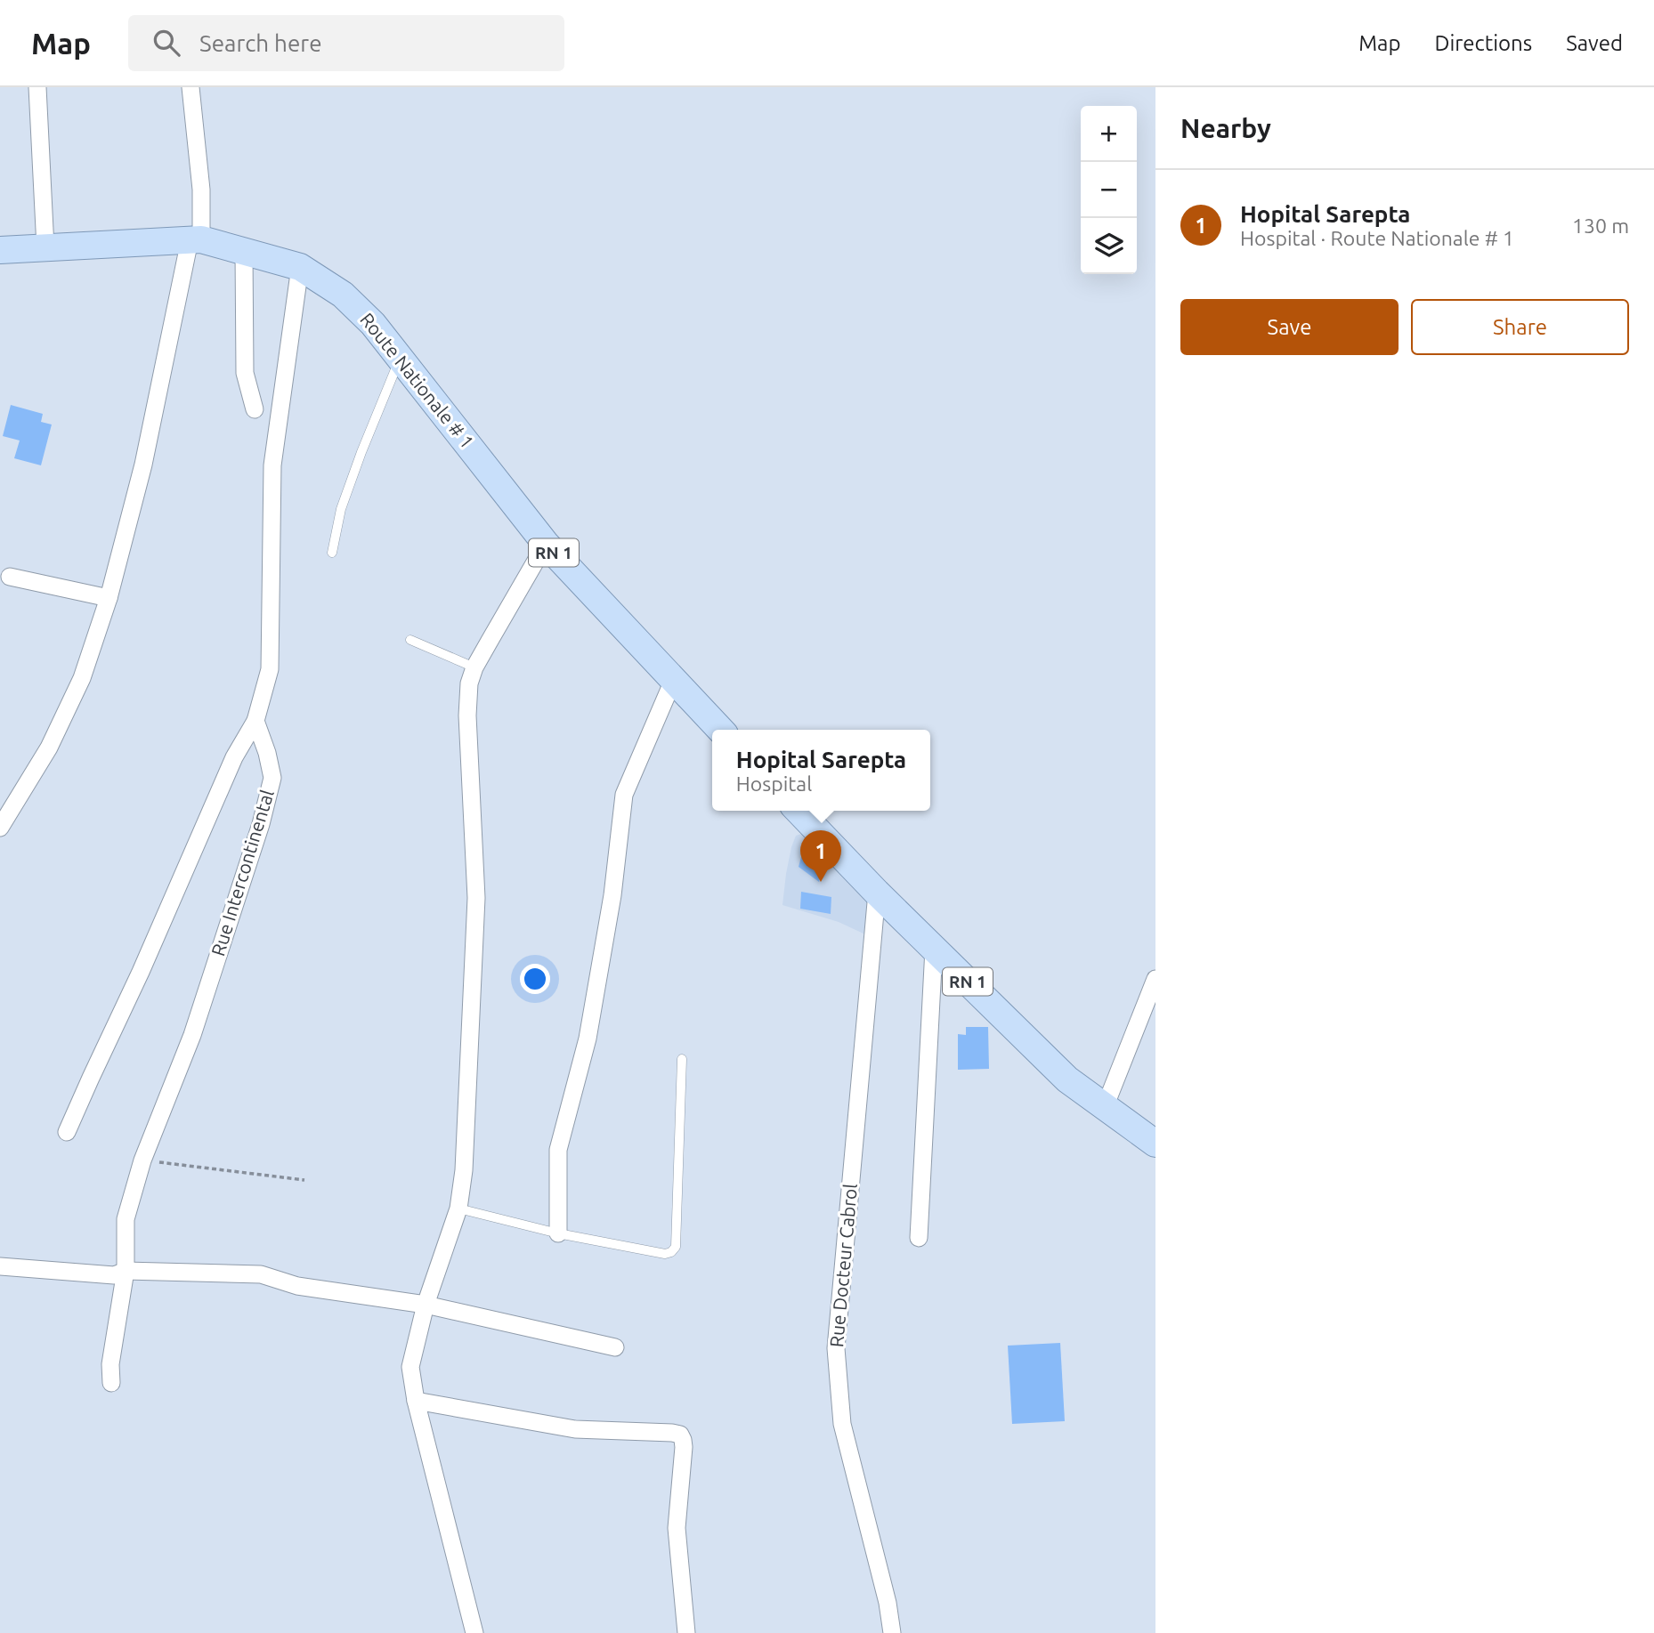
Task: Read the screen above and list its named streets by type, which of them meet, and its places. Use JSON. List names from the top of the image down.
{
  "streets": {
    "main road": ["Route Nationale # 1", "RN 1"],
    "street": ["Rue Intercontinental", "Rue Docteur Cabrol"]
  },
  "crossings": [
    ["RN 1", "Rue Docteur Cabrol"]
  ],
  "page": {
    "header": "Map",
    "search": "Search here",
    "nav": ["Map", "Directions", "Saved"],
    "heading": "Nearby",
    "map_buttons": ["+", "−"],
    "list": [
      {
        "mark": "1",
        "name": "Hopital Sarepta",
        "note": "Hospital · Route Nationale # 1",
        "value": "130 m"
      }
    ],
    "buttons": ["Save", "Share"],
    "popup": ["Hopital Sarepta", "Hospital"],
    "pins": "1"
  }
}
